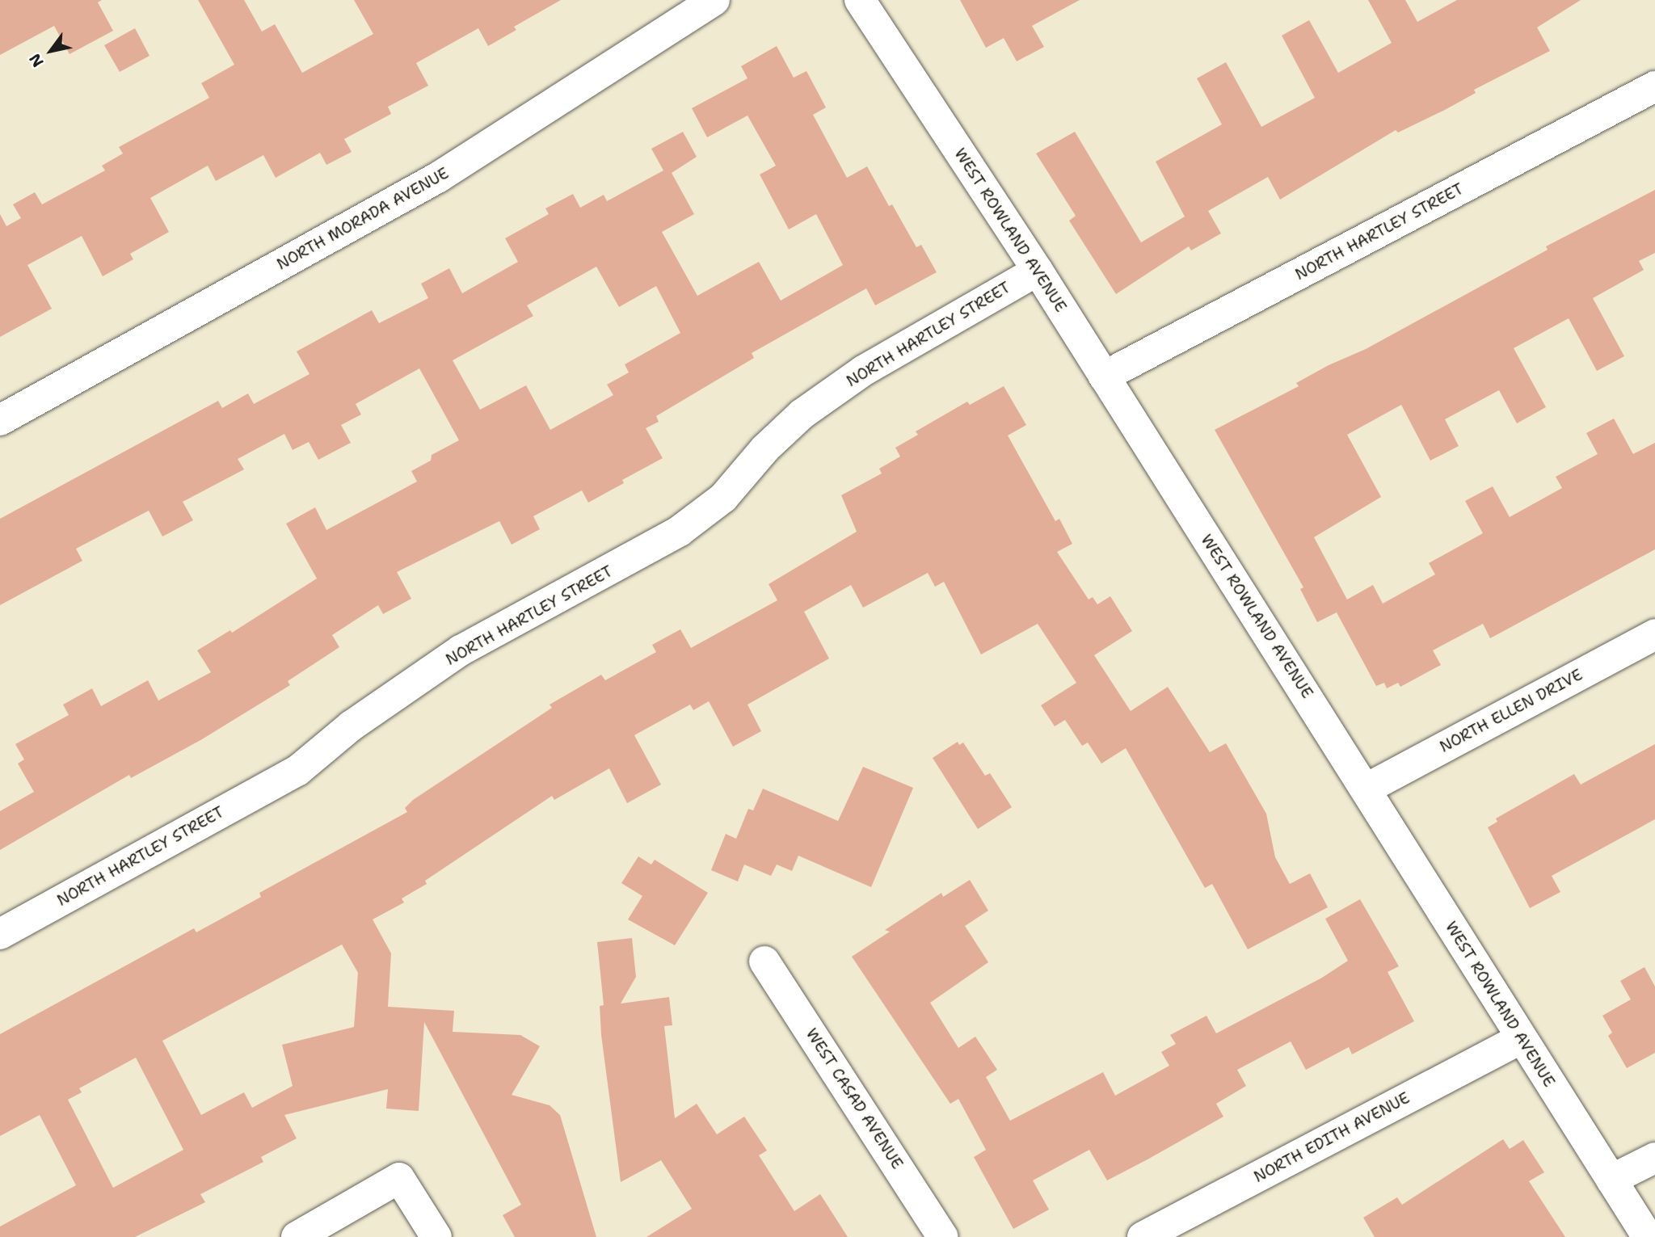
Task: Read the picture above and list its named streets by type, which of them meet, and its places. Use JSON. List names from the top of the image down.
{
  "streets": {
    "street": [
      "NORTH MORADA AVENUE",
      "WEST ROWLAND AVENUE",
      "NORTH HARTLEY STREET",
      "NORTH ELLEN DRIVE",
      "WEST CASAD AVENUE",
      "NORTH EDITH AVENUE"
    ]
  },
  "crossings": [
    ["WEST ROWLAND AVENUE", "NORTH HARTLEY STREET"],
    ["WEST ROWLAND AVENUE", "NORTH ELLEN DRIVE"],
    ["WEST ROWLAND AVENUE", "NORTH EDITH AVENUE"]
  ],
  "north": "bottom left"
}
